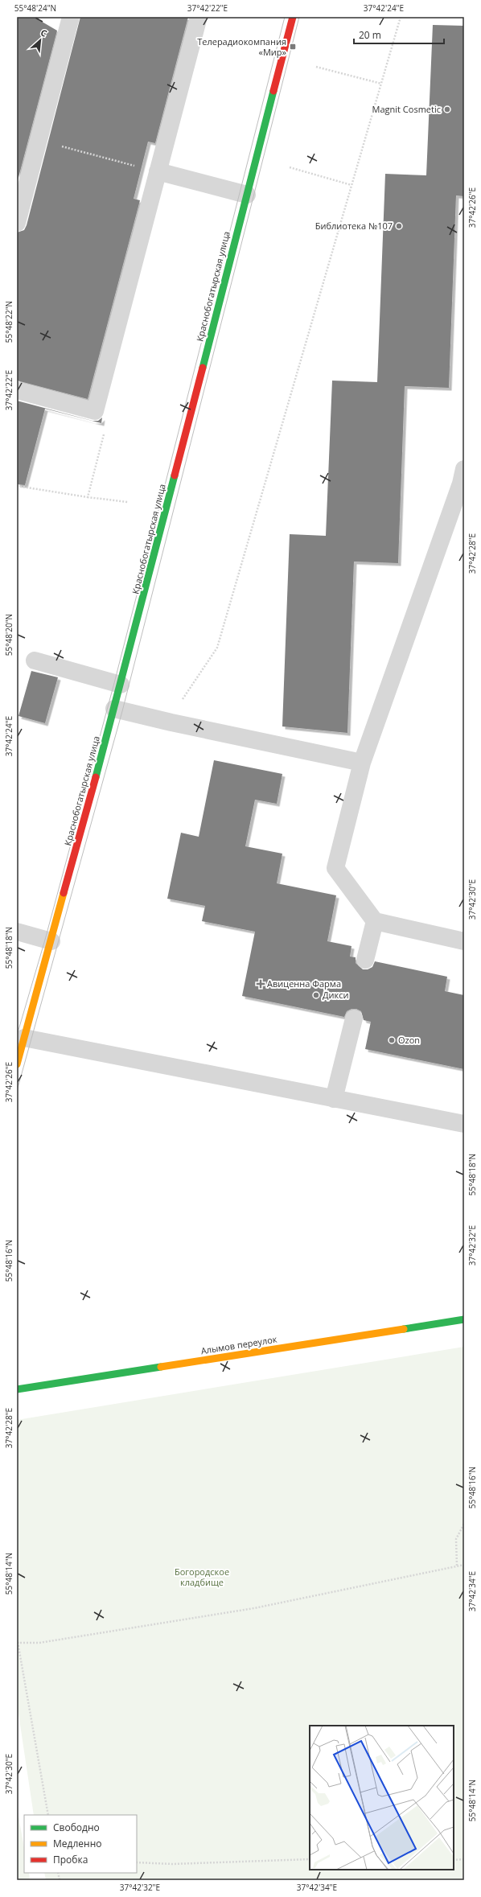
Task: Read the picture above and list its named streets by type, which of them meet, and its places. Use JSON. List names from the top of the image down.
{
  "streets": {
    "main road": ["Краснобогатырская улица", "Алымов переулок"]
  },
  "parks": ["Богородское кладбище"],
  "places": {
    "transit": ["Телерадиокомпания «Мир»"],
    "other": [
      "Magnit Cosmetic",
      "Библиотека №107",
      "Дикси",
      "Ozon"
    ],
    "health": ["Авиценна Фарма"]
  },
  "legend": ["Свободно", "Медленно", "Пробка"],
  "scale_bar": "20 m",
  "north": "top right",
  "coordinates": [
    "55°48'24\"N",
    "37°42'22\"E",
    "37°42'24\"E",
    "37°42'26\"E",
    "55°48'22\"N",
    "37°42'28\"E",
    "55°48'20\"N",
    "37°42'30\"E",
    "55°48'18\"N",
    "37°42'32\"E",
    "55°48'16\"N",
    "55°48'14\"N",
    "37°42'34\"E"
  ]
}
